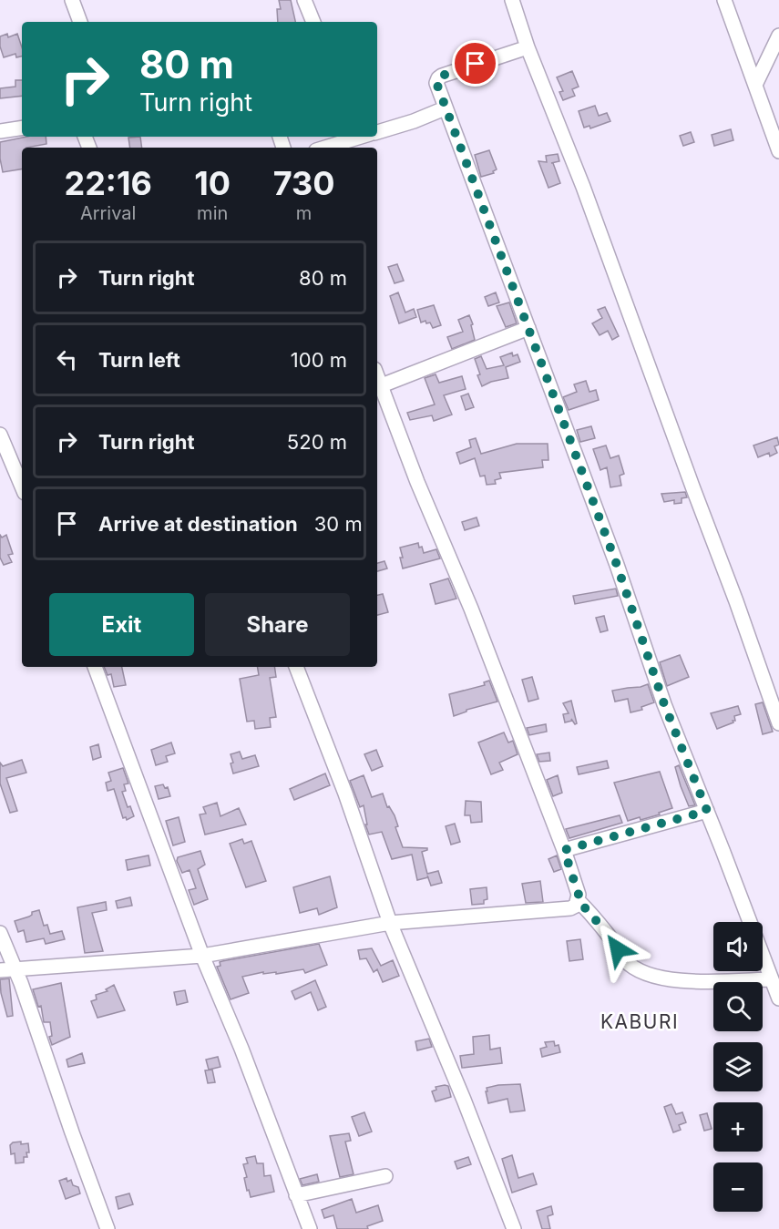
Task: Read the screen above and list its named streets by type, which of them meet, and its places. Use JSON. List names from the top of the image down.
{
  "districts": ["KABURI"],
  "page": {
    "turn": ["80 m", "Turn right"],
    "eta": [
      "22:16",
      "Arrival",
      "10",
      "min",
      "730",
      "m"
    ],
    "list": [
      {
        "name": "Turn right",
        "value": "80 m"
      },
      {
        "name": "Turn left",
        "value": "100 m"
      },
      {
        "name": "Turn right",
        "value": "520 m"
      },
      {
        "name": "Arrive at destination",
        "value": "30 m"
      }
    ],
    "buttons": ["Exit", "Share"],
    "map_buttons": ["+", "−"]
  }
}
